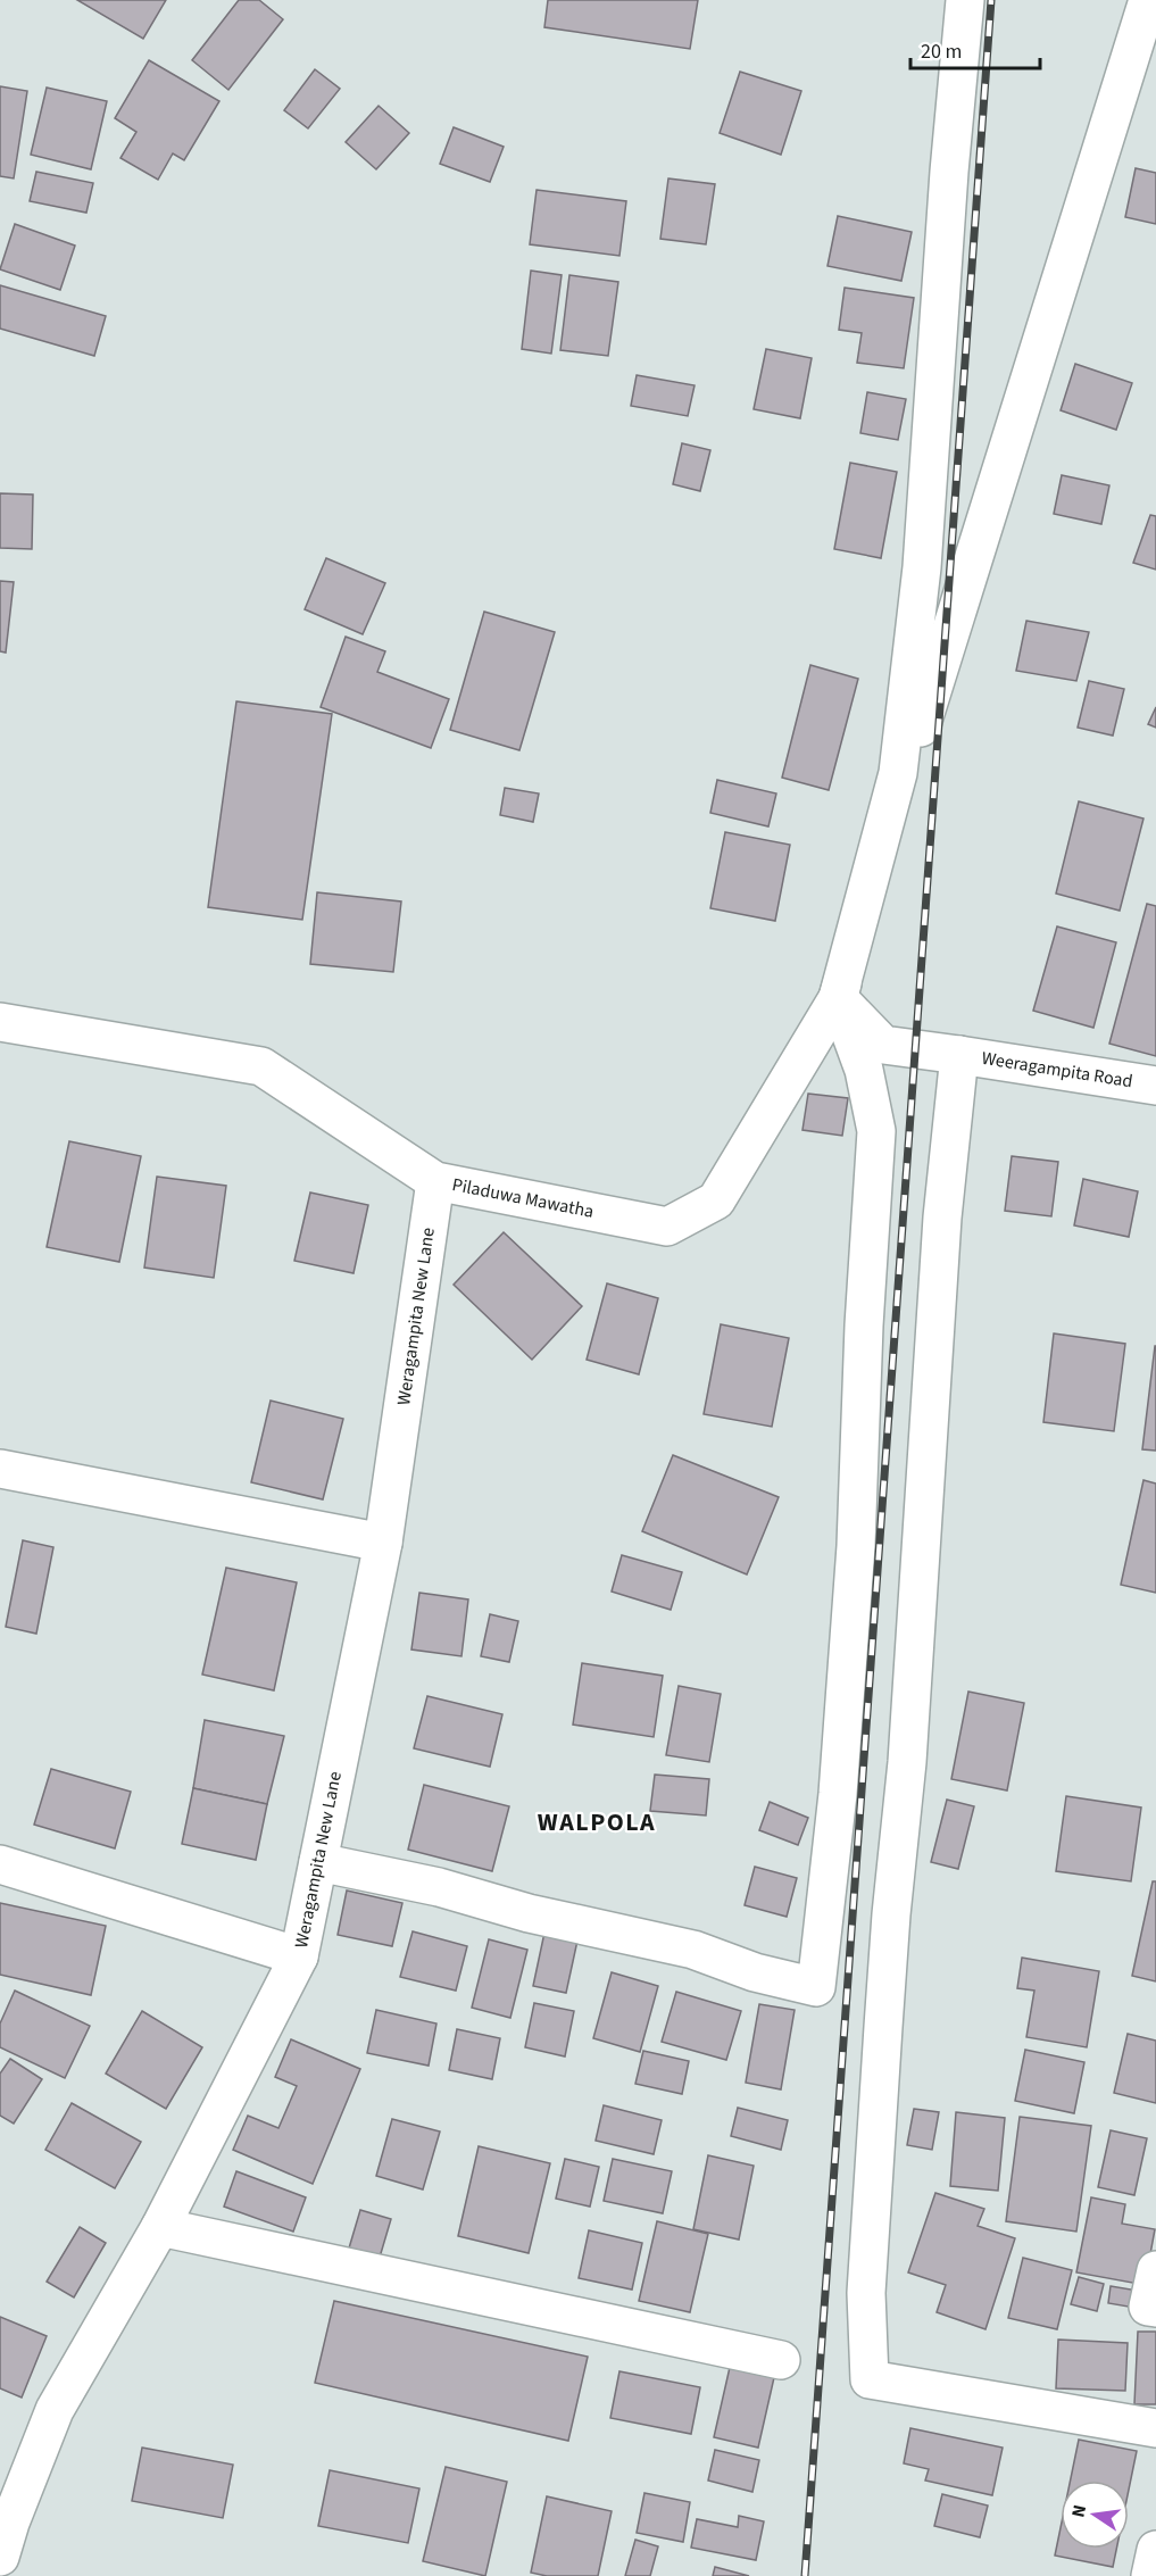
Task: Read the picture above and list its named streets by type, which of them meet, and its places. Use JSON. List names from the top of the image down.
{
  "streets": {
    "street": ["Weeragampita Road", "Piladuwa Mawatha", "Weragampita New Lane"]
  },
  "crossings": [
    ["Weeragampita Road", "Piladuwa Mawatha"],
    ["Piladuwa Mawatha", "Weragampita New Lane"]
  ],
  "districts": ["WALPOLA"],
  "scale_bar": "20 m",
  "north": "left"
}
